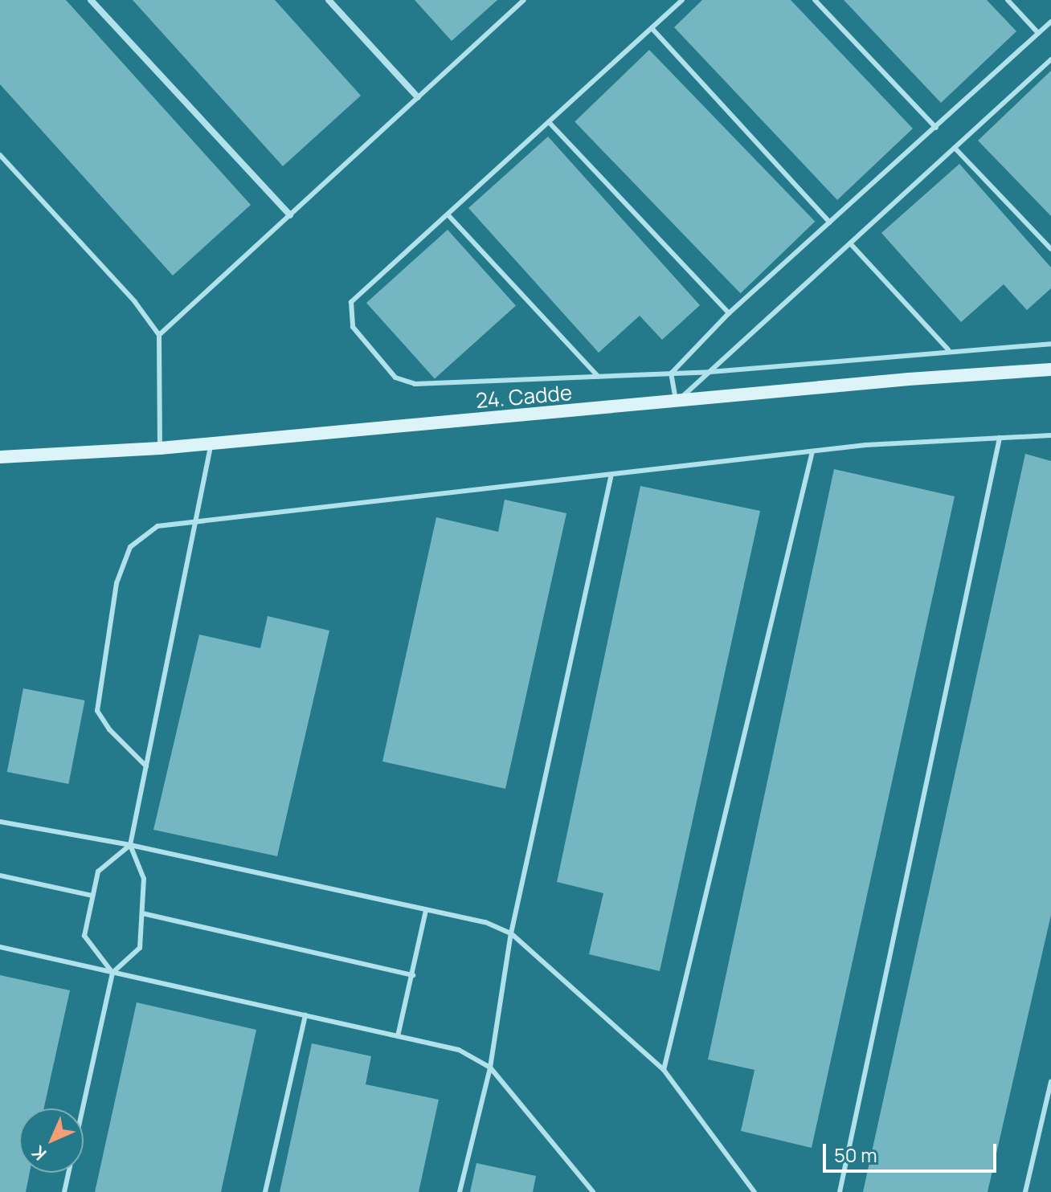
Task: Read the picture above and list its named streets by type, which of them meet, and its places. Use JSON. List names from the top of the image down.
{
  "streets": {
    "street": ["24. Cadde"]
  },
  "scale_bar": "50 m",
  "north": "bottom left"
}
